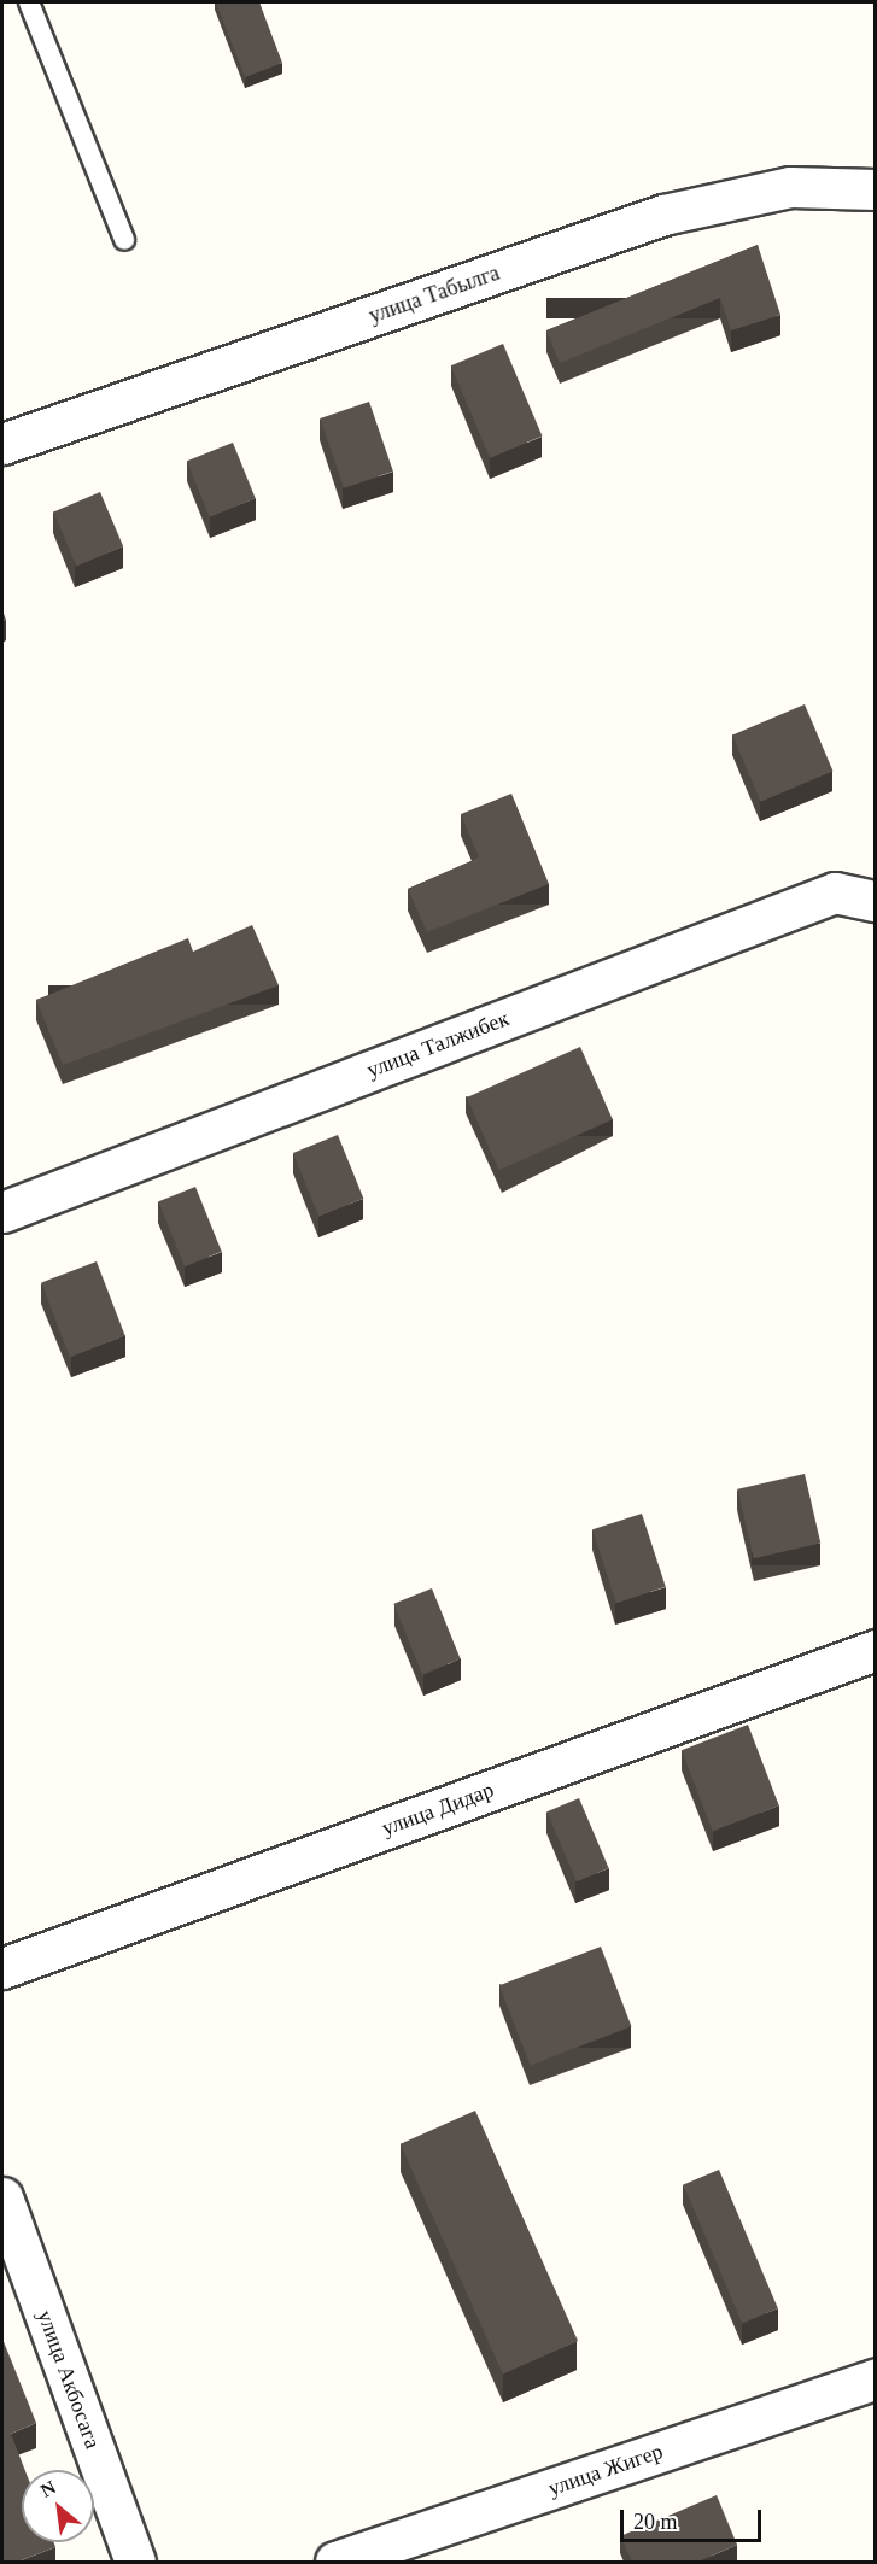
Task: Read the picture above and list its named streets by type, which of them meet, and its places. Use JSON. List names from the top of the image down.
{
  "streets": {
    "street": [
      "улица Табылга",
      "улица Талжибек",
      "улица Дидар",
      "улица Акбосага",
      "улица Жигер"
    ]
  },
  "scale_bar": "20 m",
  "north": "top left"
}
